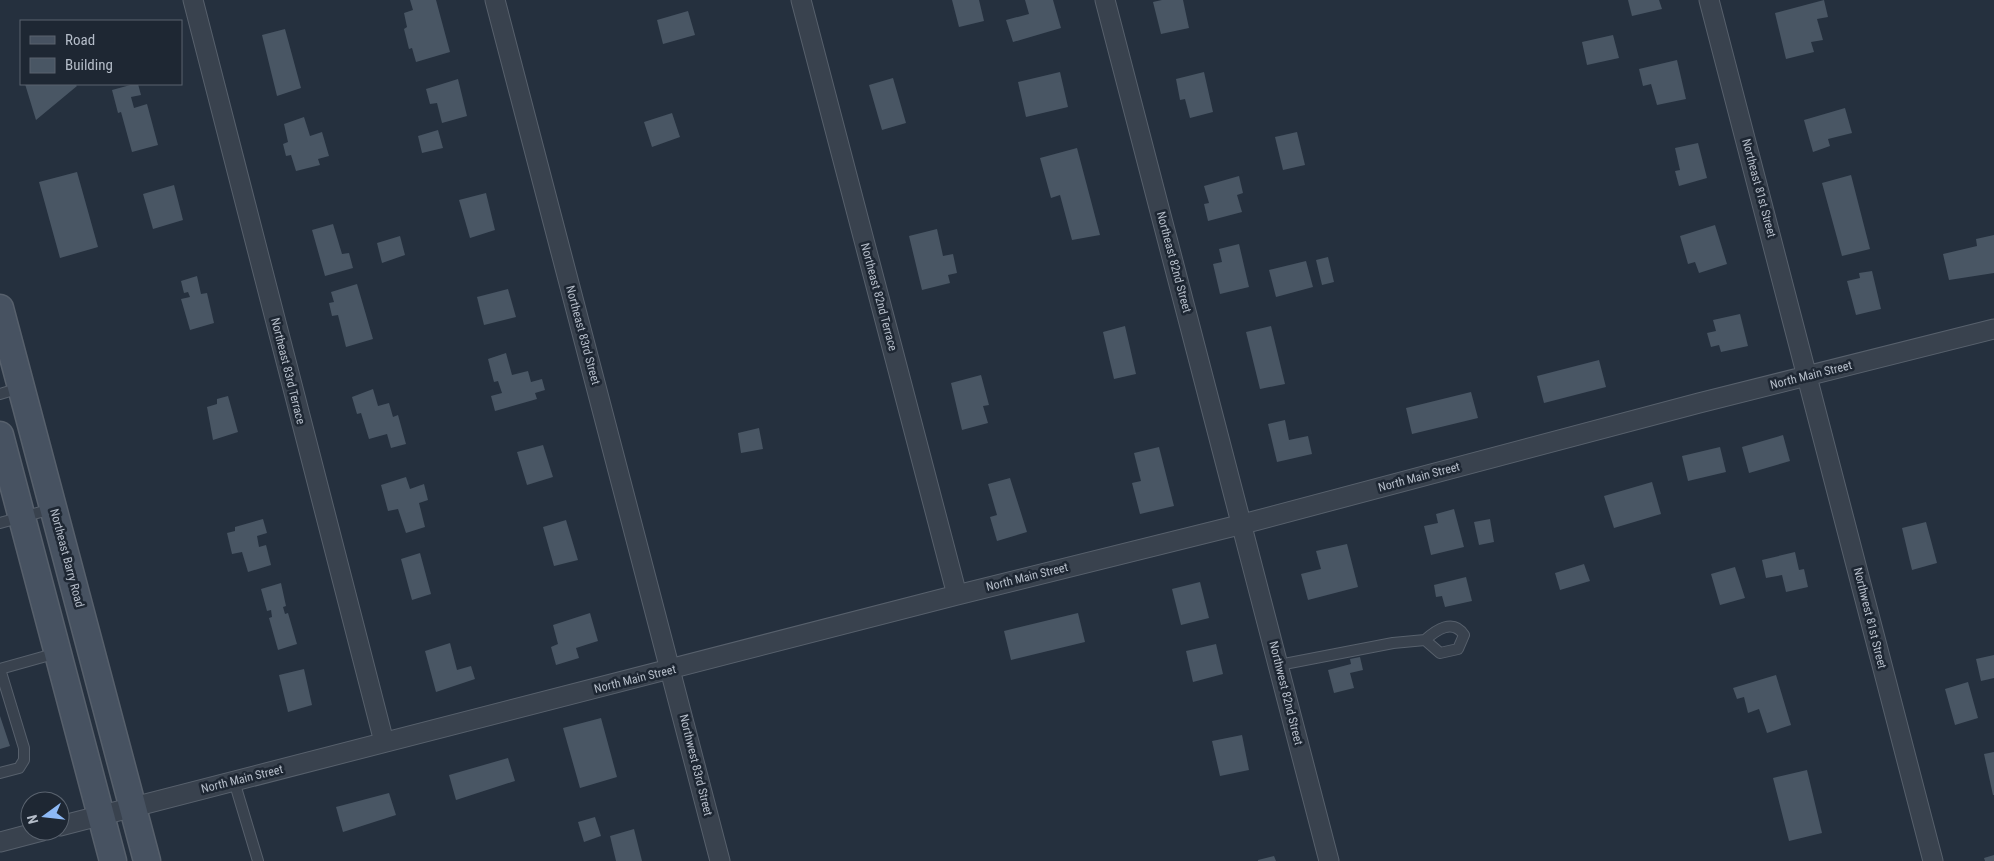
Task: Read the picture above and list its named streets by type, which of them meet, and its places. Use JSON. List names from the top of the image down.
{
  "streets": {
    "main road": ["Northeast Barry Road"],
    "street": [
      "Northeast 81st Street",
      "Northeast 82nd Street",
      "Northeast 82nd Terrace",
      "Northeast 83rd Street",
      "Northeast 83rd Terrace",
      "North Main Street",
      "Northwest 81st Street",
      "Northwest 82nd Street",
      "Northwest 83rd Street"
    ]
  },
  "crossings": [
    ["Northeast 81st Street", "North Main Street"],
    ["Northeast 81st Street", "Northwest 81st Street"],
    ["Northeast 82nd Street", "North Main Street"],
    ["Northeast 82nd Street", "Northwest 82nd Street"],
    ["Northeast 82nd Terrace", "North Main Street"],
    ["Northeast 83rd Street", "North Main Street"],
    ["Northeast 83rd Street", "Northwest 83rd Street"],
    ["Northeast 83rd Terrace", "North Main Street"],
    ["North Main Street", "Northeast Barry Road"],
    ["North Main Street", "Northwest 81st Street"],
    ["North Main Street", "Northwest 82nd Street"],
    ["North Main Street", "Northwest 83rd Street"]
  ],
  "legend": ["Road", "Building"],
  "north": "left"
}
